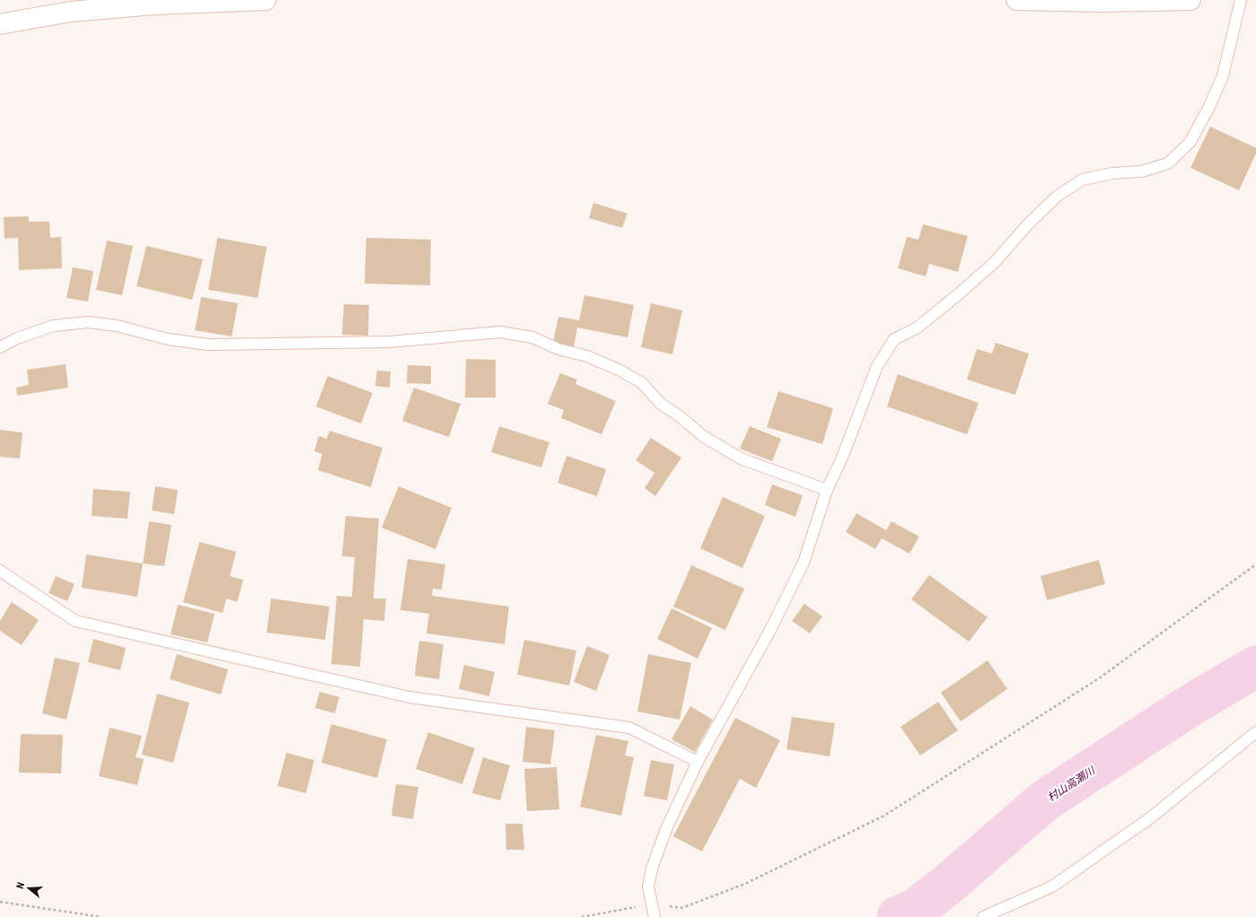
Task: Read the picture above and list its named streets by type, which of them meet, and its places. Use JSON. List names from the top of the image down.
{
  "water": ["村山高瀬川"],
  "north": "left"
}
